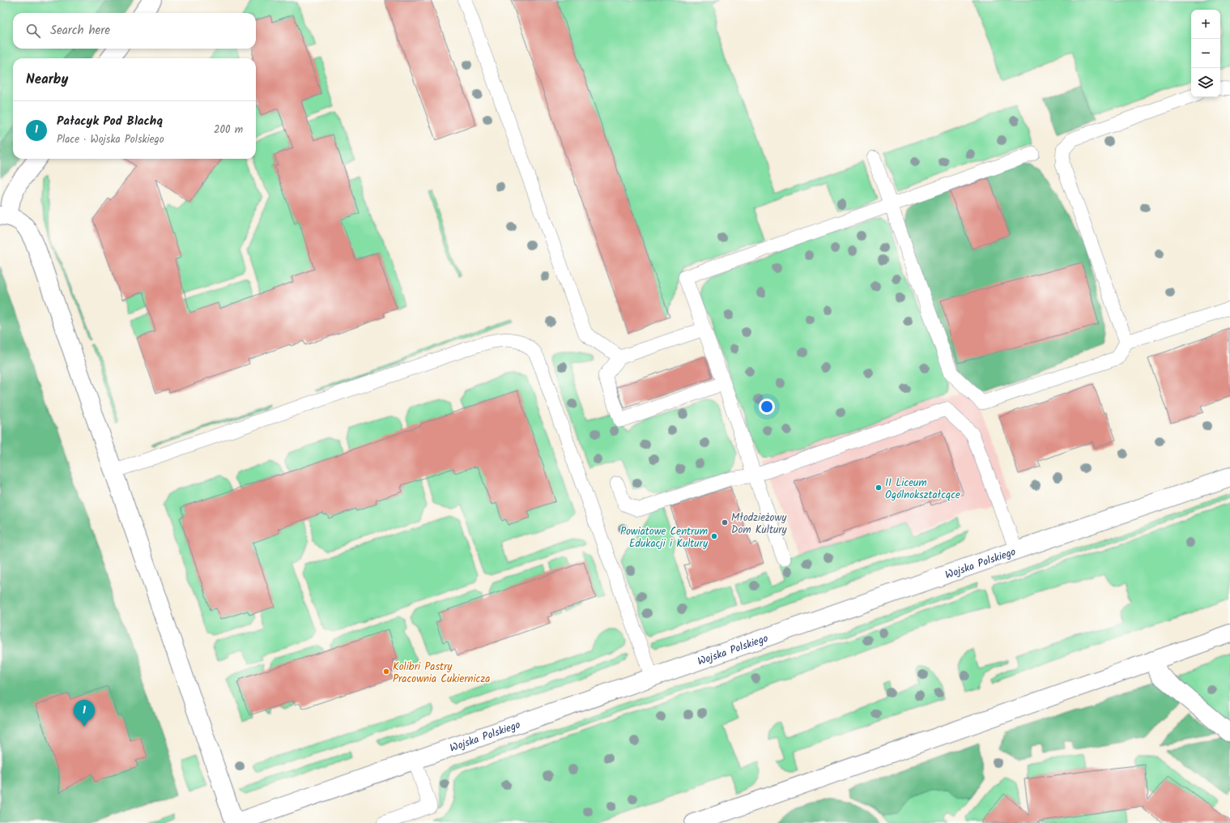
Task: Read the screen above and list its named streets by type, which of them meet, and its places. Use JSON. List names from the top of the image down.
{
  "streets": {
    "street": ["Wojska Polskiego"]
  },
  "places": [
    "II Liceum Ogólnokształcące",
    "Młodzieżowy Dom Kultury",
    "Powiatowe Centrum Edukacji i Kultury",
    "Kolibri Pastry Pracownia Cukiernicza"
  ],
  "page": {
    "map_buttons": ["+", "−"],
    "search": "Search here",
    "heading": "Nearby",
    "list": [
      {
        "mark": "1",
        "name": "Pałacyk Pod Blachą",
        "note": "Place · Wojska Polskiego",
        "value": "200 m"
      }
    ],
    "pins": "1"
  }
}
